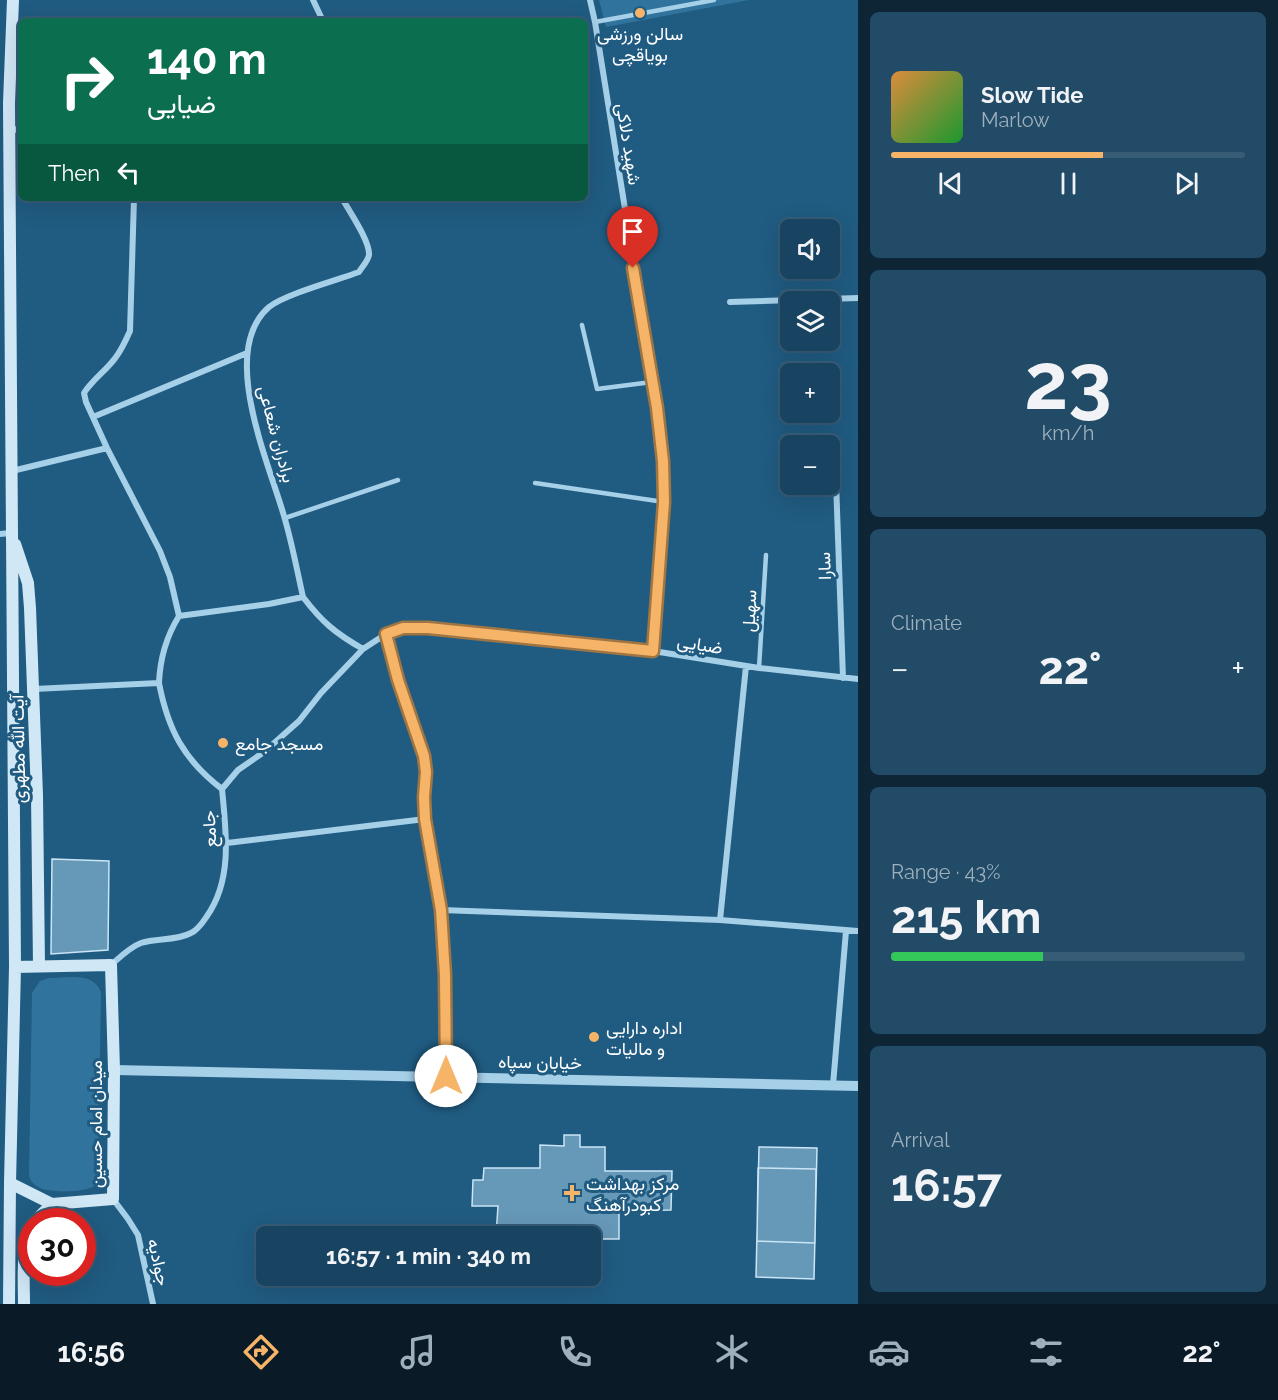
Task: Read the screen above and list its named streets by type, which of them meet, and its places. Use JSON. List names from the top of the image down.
{
  "streets": {
    "main road": ["آیت الله مطهری", "میدان امام حسین"],
    "street": [
      "شهید دلاکی",
      "برادران شعاعی",
      "سارا",
      "ضیایی",
      "جامع",
      "خیابان سپاه",
      "جوادیه"
    ],
    "lane": ["سهیل"]
  },
  "crossings": [
    ["شهید دلاکی", "ضیایی"],
    ["سارا", "ضیایی"],
    ["سهیل", "ضیایی"],
    ["ضیایی", "جامع"],
    ["جامع", "میدان امام حسین"],
    ["خیابان سپاه", "میدان امام حسین"],
    ["میدان امام حسین", "جوادیه"]
  ],
  "places": {
    "other": ["سالن ورزشی بویاقچی", "مسجد جامع", "اداره دارایی و مالیات"],
    "health": ["مرکز بهداشت کبودرآهنگ"]
  },
  "page": {
    "turn": ["140 m", "ضیایی"],
    "song": ["Slow Tide", "Marlow"],
    "then": "Then",
    "map_buttons": ["+", "−"],
    "tile": [
      ["23", "km/h"],
      "Climate",
      ["Range · 43%", "215 km"],
      ["Arrival", "16:57"]
    ],
    "heat": ["−", "22°", "+"],
    "limit": "30",
    "trip": "16:57 · 1 min · 340 m",
    "tabs": ["16:56", "22°"]
  }
}
